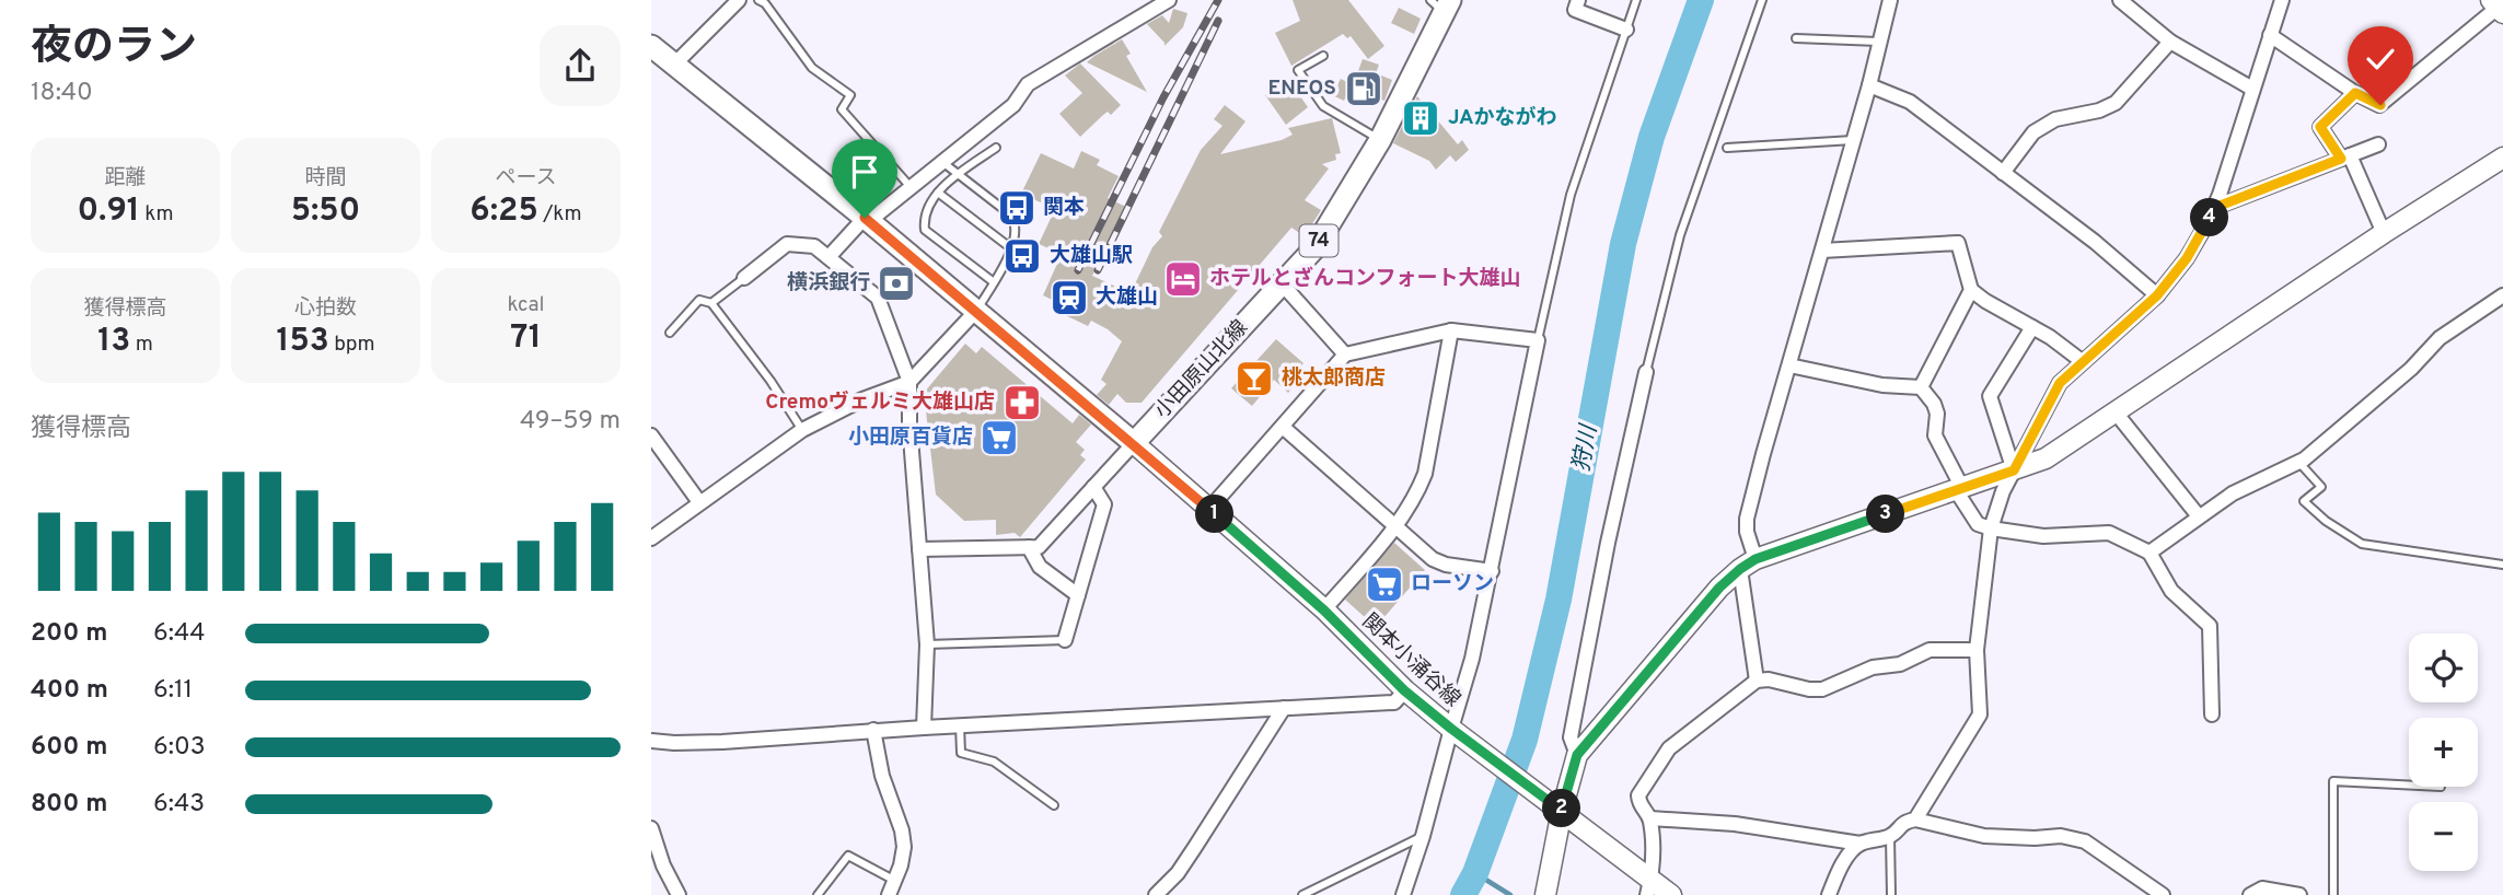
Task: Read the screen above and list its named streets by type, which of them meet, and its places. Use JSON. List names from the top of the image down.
{
  "streets": {
    "main road": ["74", "小田原山北線"],
    "street": ["関本小涌谷線"]
  },
  "crossings": [
    ["小田原山北線", "関本小涌谷線"]
  ],
  "water": ["狩川"],
  "places": {
    "fuel station": ["ENEOS"],
    "building": ["JAかながわ"],
    "bus stop": ["関本", "大雄山駅"],
    "hotel": ["ホテルとざんコンフォート大雄山"],
    "bank": ["横浜銀行"],
    "station": ["大雄山"],
    "bar": ["桃太郎商店"],
    "pharmacy": ["Cremoヴェルミ大雄山店"],
    "supermarket": ["小田原百貨店", "ローソン"]
  },
  "page": {
    "heading": ["夜のラン", "18:40"],
    "stats": [
      ["距離", "0.91 km"],
      ["時間", "5:50"],
      ["ペース", "6:25 /km"],
      ["獲得標高", "13 m"],
      ["心拍数", "153 bpm"],
      ["kcal", "71"]
    ],
    "pins": [
      "4",
      "1",
      "3",
      "2"
    ],
    "chart": ["獲得標高", "49–59 m"],
    "list": [
      {
        "name": "200 m",
        "note": "6:44"
      },
      {
        "name": "400 m",
        "note": "6:11"
      },
      {
        "name": "600 m",
        "note": "6:03"
      },
      {
        "name": "800 m",
        "note": "6:43"
      }
    ],
    "map_buttons": ["+", "−"]
  }
}
